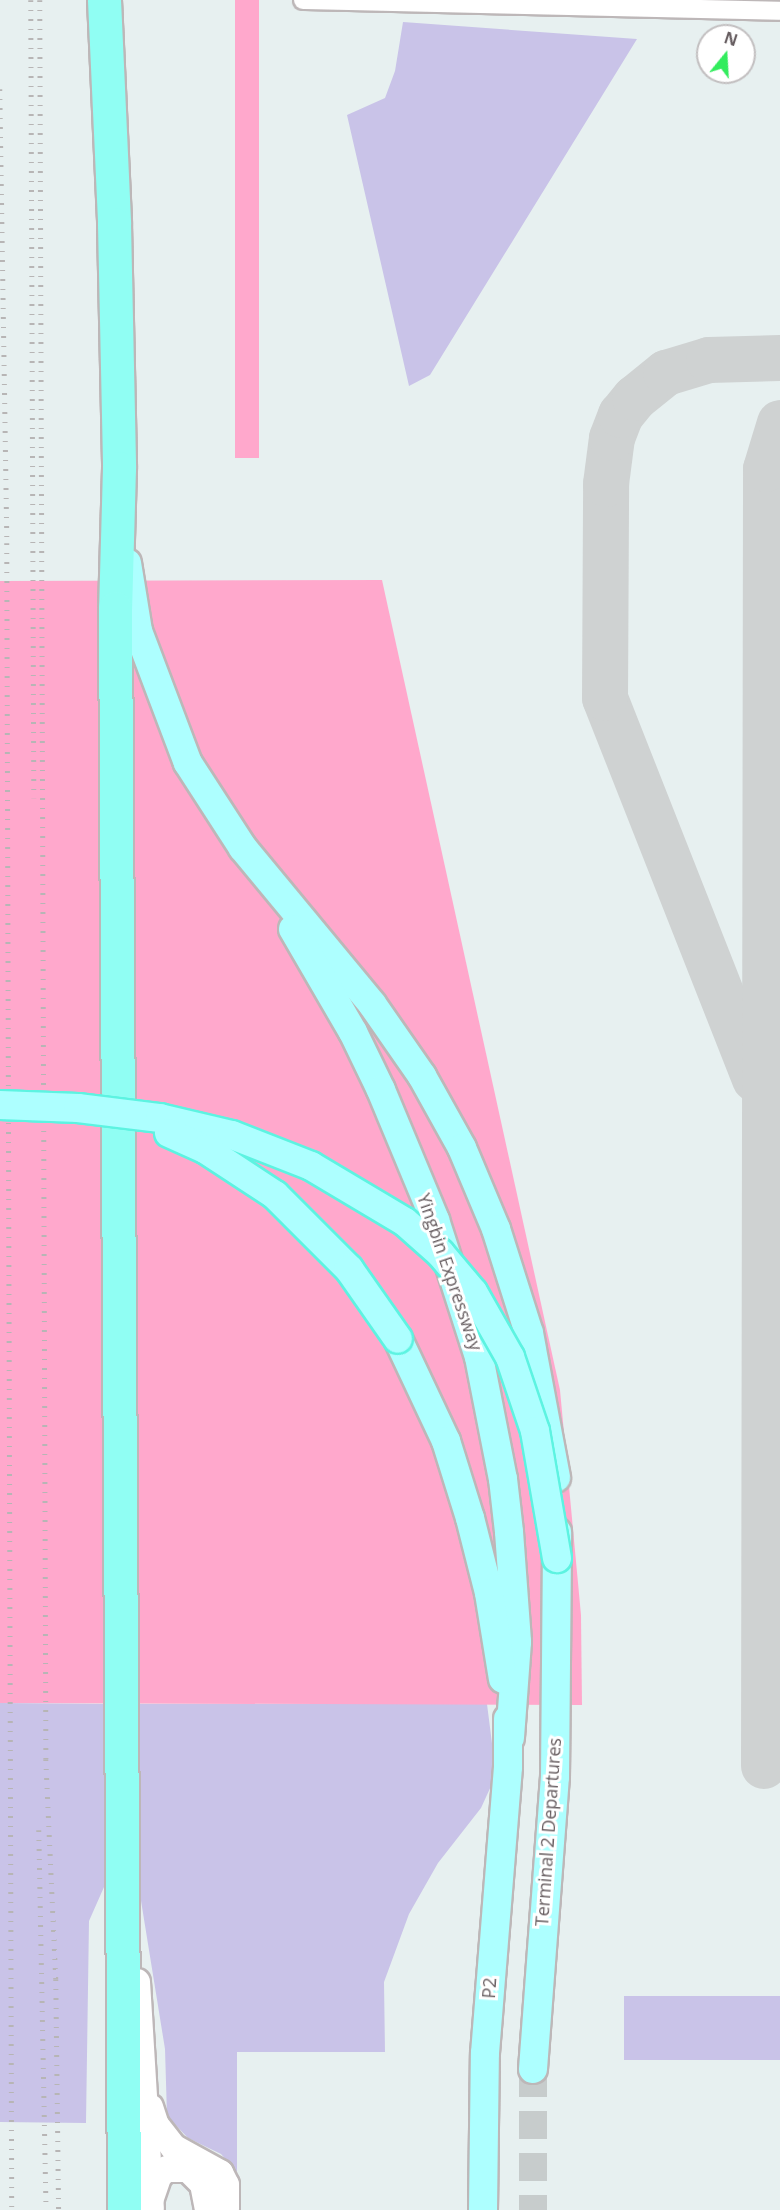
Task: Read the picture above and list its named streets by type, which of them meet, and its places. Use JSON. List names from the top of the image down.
{
  "streets": {
    "main road": ["Yingbin Expressway", "Terminal 2 Departures", "P2"]
  },
  "crossings": [
    ["Yingbin Expressway", "Terminal 2 Departures"],
    ["Yingbin Expressway", "P2"]
  ],
  "north": "top"
}
